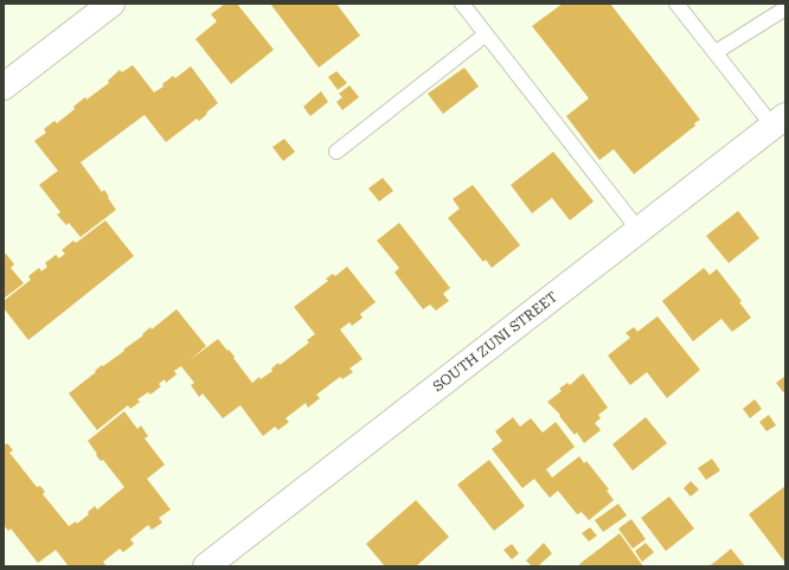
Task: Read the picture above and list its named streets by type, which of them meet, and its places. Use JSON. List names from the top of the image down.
{
  "streets": {
    "street": ["SOUTH ZUNI STREET"]
  }
}
